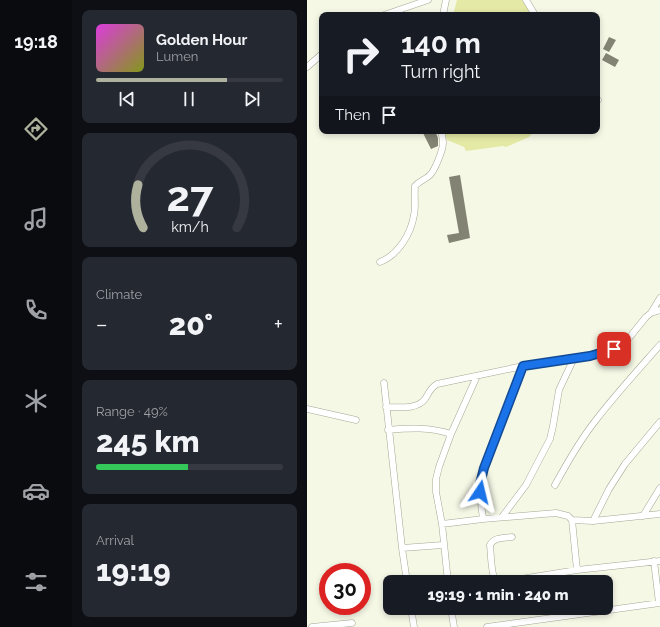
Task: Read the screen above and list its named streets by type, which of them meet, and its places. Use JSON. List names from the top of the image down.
{
  "page": {
    "tabs": "19:18",
    "turn": ["140 m", "Turn right"],
    "song": ["Golden Hour", "Lumen"],
    "then": "Then",
    "tile": [
      "Climate",
      ["Range · 49%", "245 km"],
      ["Arrival", "19:19"]
    ],
    "heat": ["−", "20°", "+"],
    "limit": "30",
    "trip": "19:19 · 1 min · 240 m",
    "gauge": ["27", "km/h"]
  }
}
